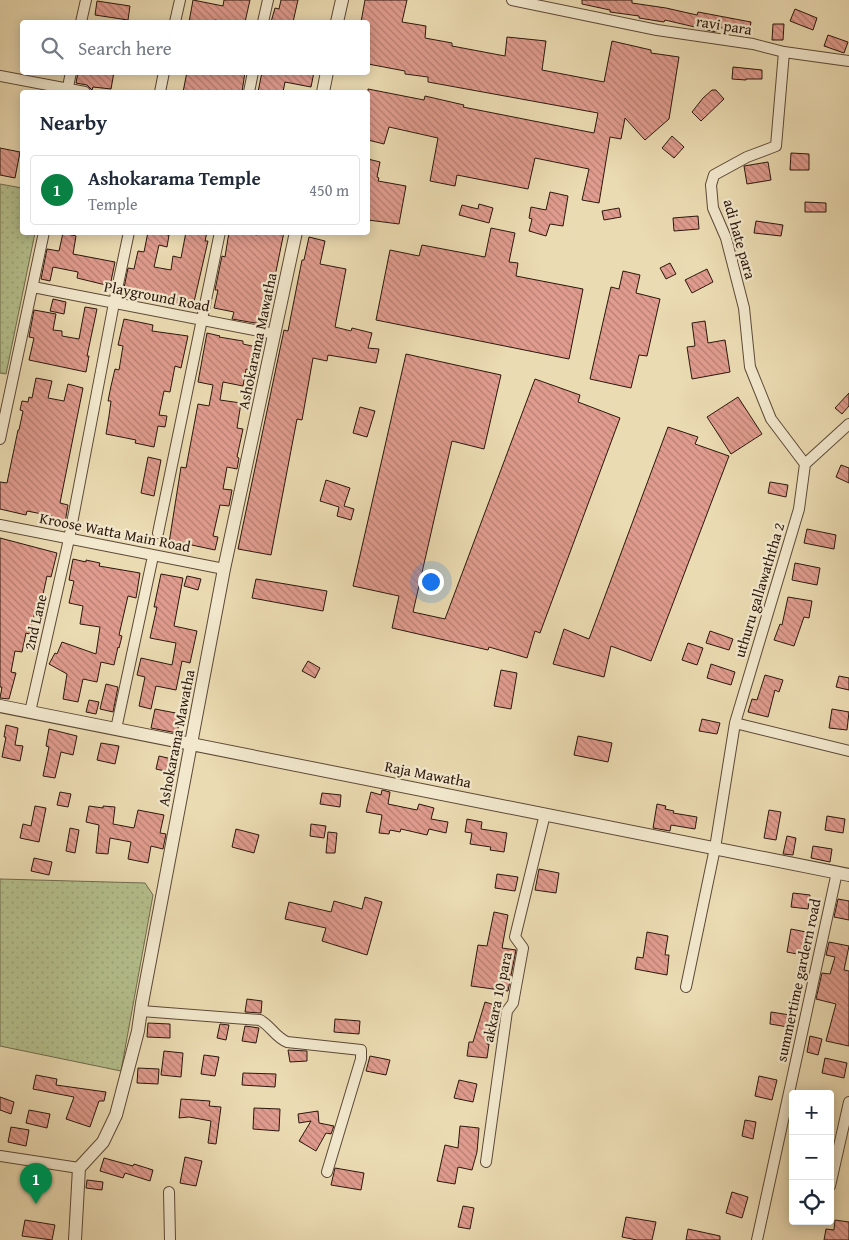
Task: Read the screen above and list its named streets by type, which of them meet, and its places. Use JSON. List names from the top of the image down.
{
  "streets": {
    "street": [
      "ravi para",
      "adi hate para",
      "Playground Road",
      "Ashokarama Mawatha",
      "Kroose Watta Main Road",
      "uthuru gallawaththa 2",
      "2nd Lane",
      "Raja Mawatha",
      "summertime gardern road",
      "akkara 10 para"
    ]
  },
  "crossings": [
    ["ravi para", "adi hate para"],
    ["adi hate para", "uthuru gallawaththa 2"],
    ["Playground Road", "Ashokarama Mawatha"],
    ["Playground Road", "2nd Lane"],
    ["Ashokarama Mawatha", "Kroose Watta Main Road"],
    ["Ashokarama Mawatha", "Raja Mawatha"],
    ["Kroose Watta Main Road", "2nd Lane"],
    ["uthuru gallawaththa 2", "Raja Mawatha"],
    ["2nd Lane", "Raja Mawatha"],
    ["Raja Mawatha", "summertime gardern road"],
    ["Raja Mawatha", "akkara 10 para"]
  ],
  "page": {
    "search": "Search here",
    "heading": "Nearby",
    "list": [
      {
        "mark": "1",
        "name": "Ashokarama Temple",
        "note": "Temple",
        "value": "450 m"
      }
    ],
    "map_buttons": ["+", "−"],
    "pins": "1"
  }
}
